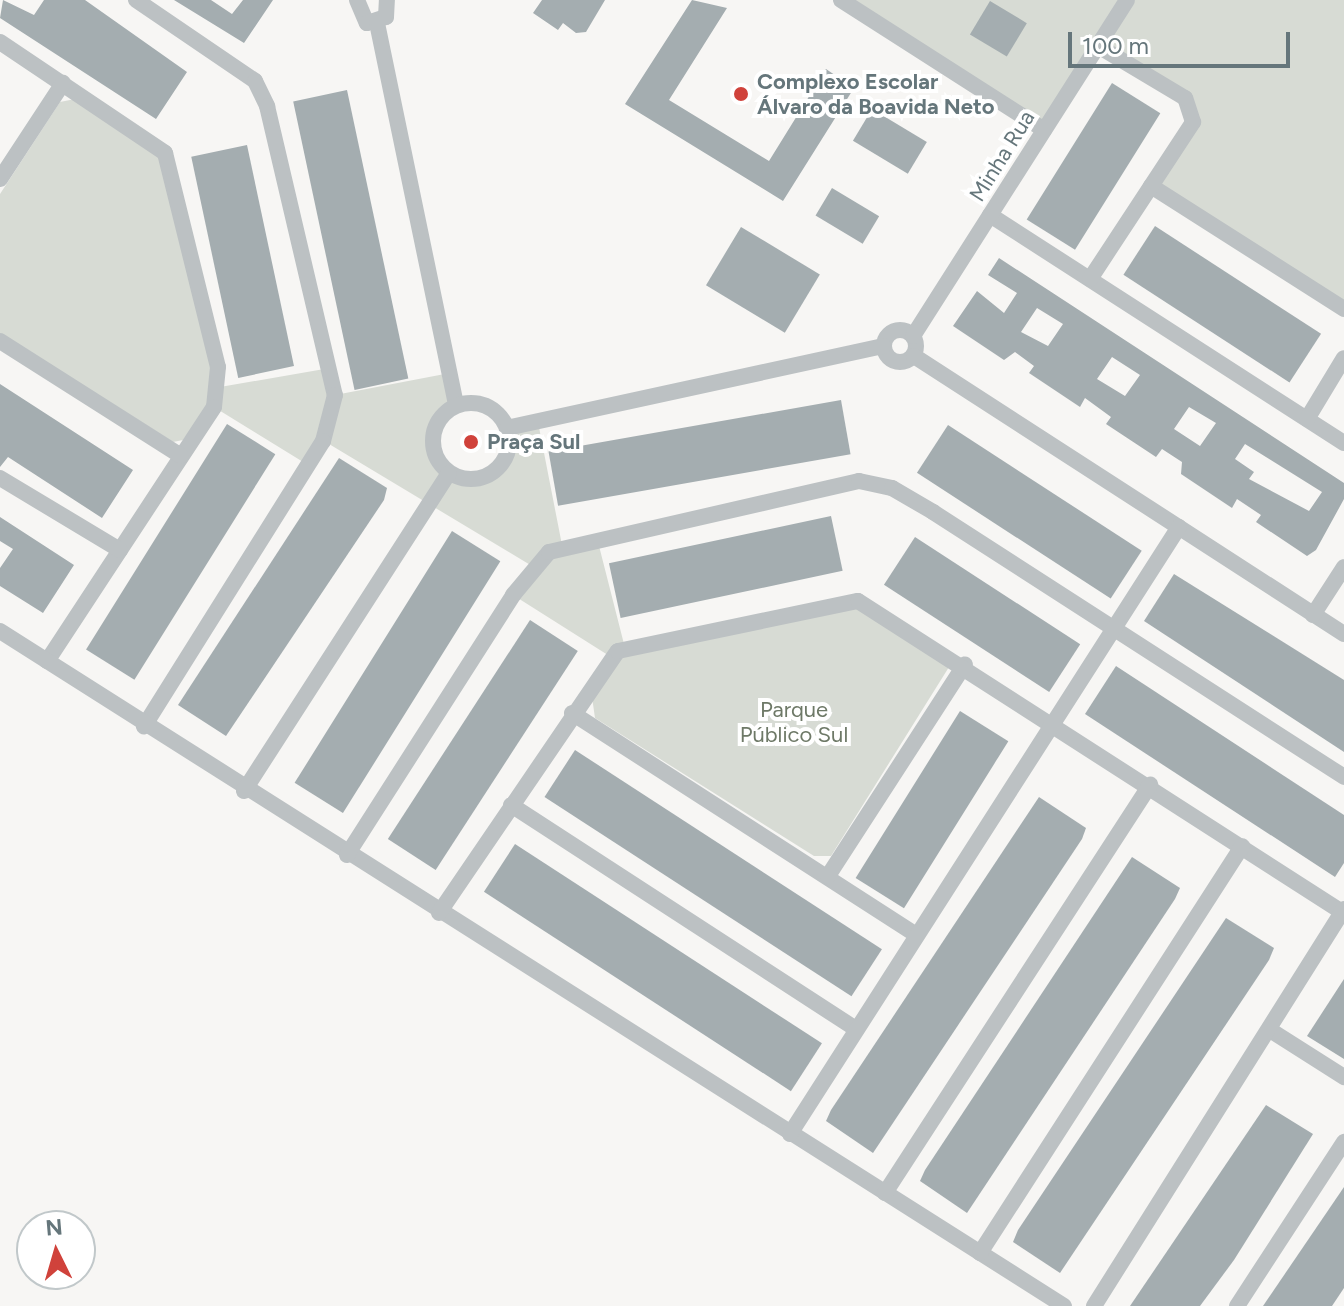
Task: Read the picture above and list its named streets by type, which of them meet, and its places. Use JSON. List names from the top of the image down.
{
  "streets": {
    "street": ["Minha Rua"]
  },
  "parks": ["Parque Público Sul"],
  "places": ["Complexo Escolar Álvaro da Boavida Neto", "Praça Sul"],
  "scale_bar": "100 m",
  "north": "top"
}
